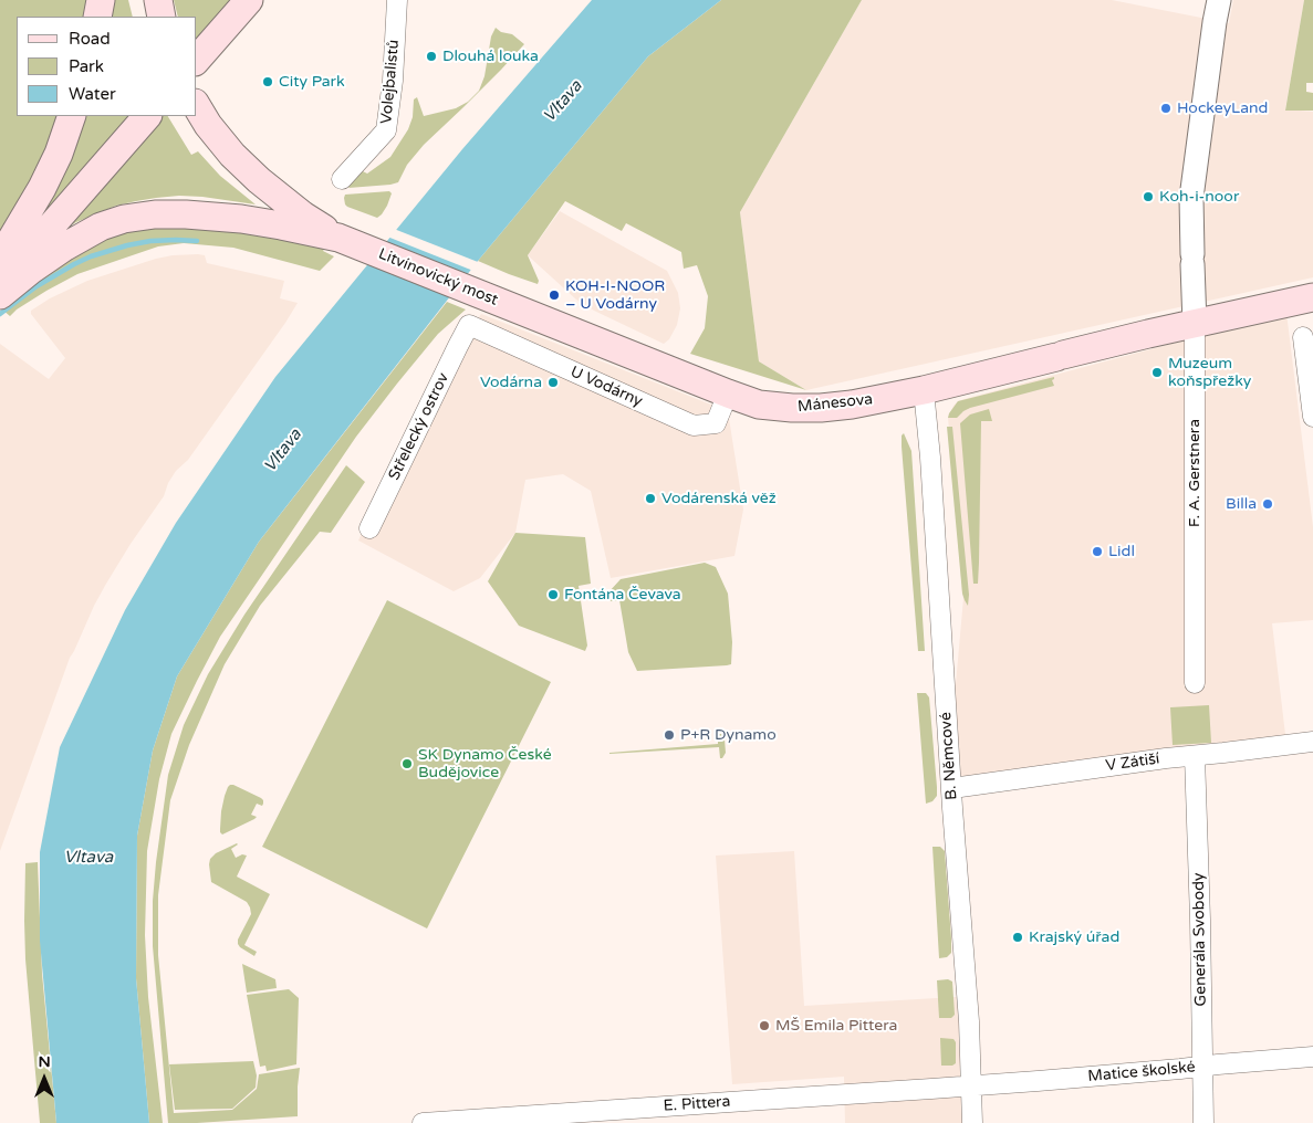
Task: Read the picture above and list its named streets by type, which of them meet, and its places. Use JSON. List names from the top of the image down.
{
  "streets": {
    "main road": ["Litvínovický most", "Mánesova"],
    "street": [
      "Volejbalistů",
      "U Vodárny",
      "Střelecký ostrov",
      "F. A. Gerstnera",
      "B. Němcové",
      "V Zátiší",
      "Generála Svobody",
      "Matice školské",
      "E. Pittera"
    ]
  },
  "crossings": [
    ["Litvínovický most", "Mánesova"],
    ["U Vodárny", "Mánesova"],
    ["U Vodárny", "Střelecký ostrov"],
    ["Mánesova", "F. A. Gerstnera"],
    ["Mánesova", "B. Němcové"],
    ["B. Němcové", "V Zátiší"],
    ["B. Němcové", "Matice školské"],
    ["B. Němcové", "E. Pittera"],
    ["V Zátiší", "Generála Svobody"],
    ["Generála Svobody", "Matice školské"],
    ["Matice školské", "E. Pittera"]
  ],
  "water": ["Vltava"],
  "places": [
    "Dlouhá louka",
    "City Park",
    "HockeyLand",
    "Koh-i-noor",
    "KOH-I-NOOR – U Vodárny",
    "Muzeum koňspřežky",
    "Vodárna",
    "Vodárenská věž",
    "Billa",
    "Lidl",
    "Fontána Čevava",
    "P+R Dynamo",
    "SK Dynamo České Budějovice",
    "Krajský úřad",
    "MŠ Emila Pittera"
  ],
  "legend": ["Road", "Park", "Water"],
  "north": "top"
}
